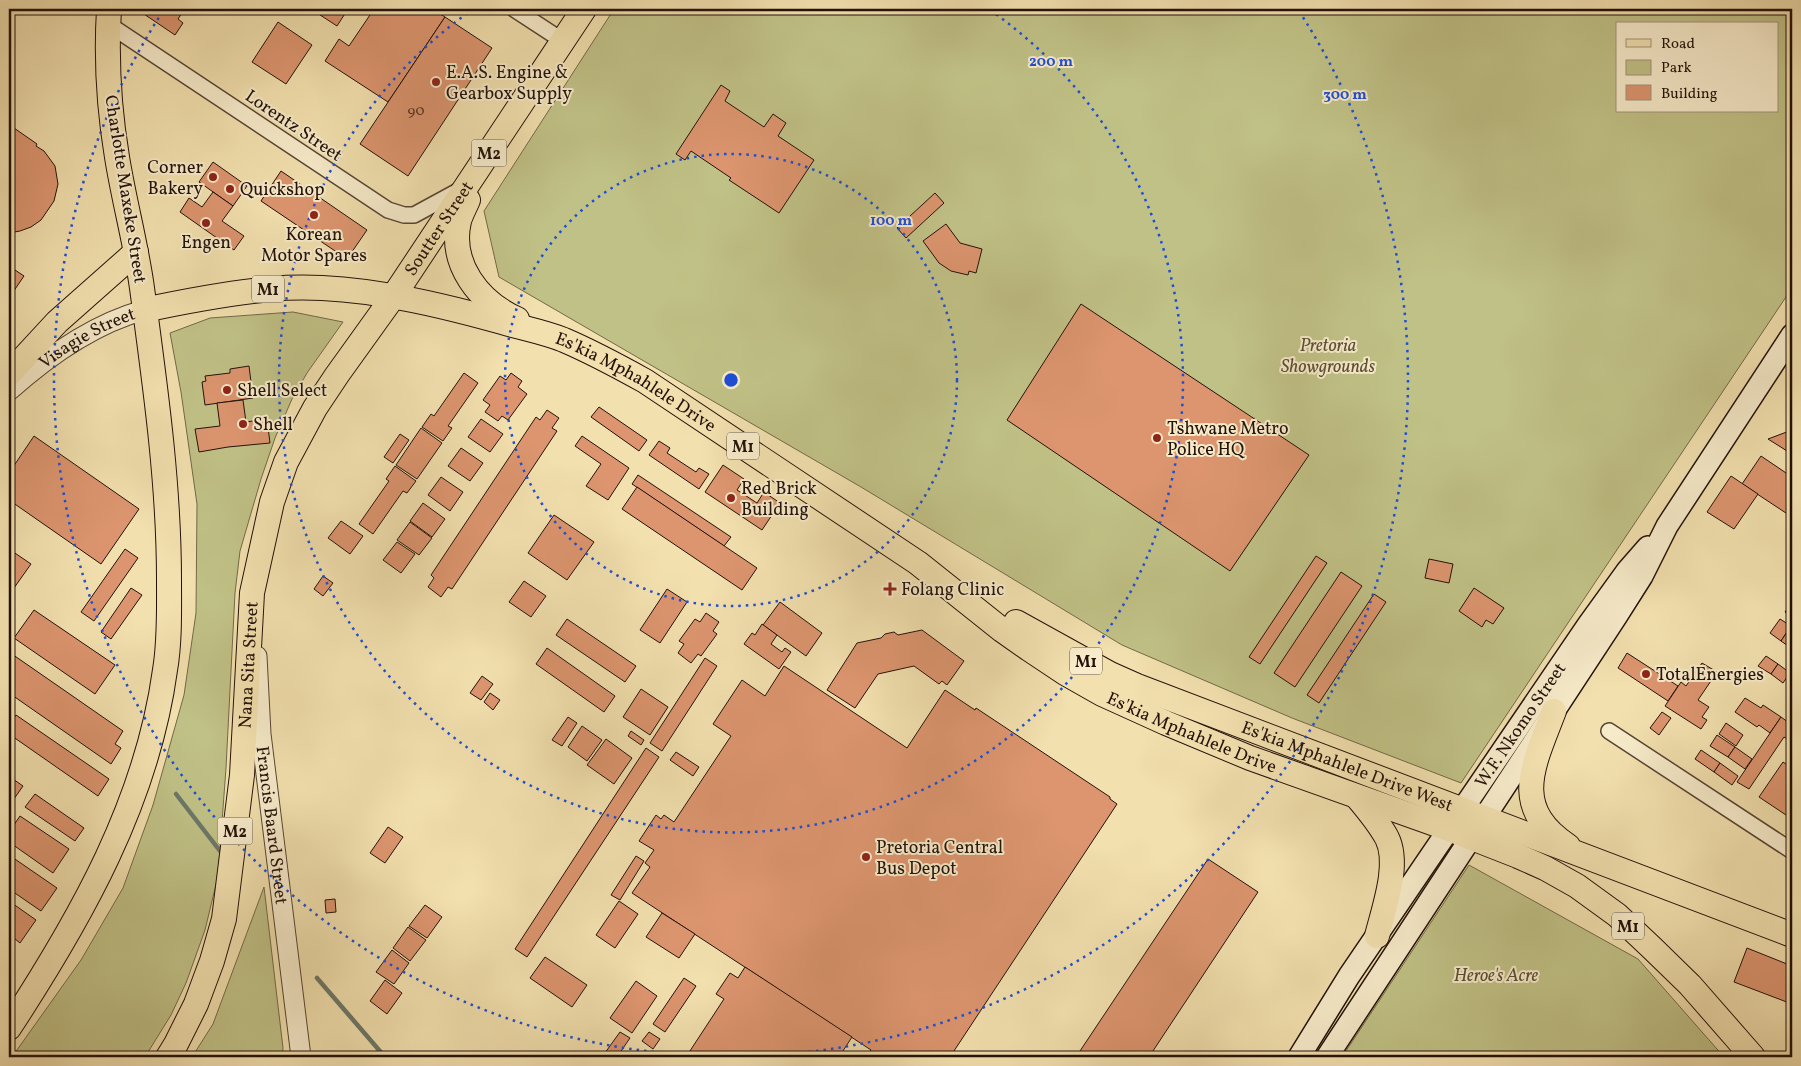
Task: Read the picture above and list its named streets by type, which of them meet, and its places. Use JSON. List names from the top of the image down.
{
  "streets": {
    "main road": [
      "M2",
      "Charlotte Maxeke Street",
      "Soutter Street",
      "M1",
      "Es'kia Mphahlele Drive",
      "Nana Sita Street",
      "W.F. Nkomo Street",
      "Es'kia Mphahlele Drive West"
    ],
    "street": ["Lorentz Street", "Visagie Street", "Francis Baard Street"]
  },
  "crossings": [
    ["Lorentz Street", "Charlotte Maxeke Street"],
    ["Lorentz Street", "Soutter Street"],
    ["Charlotte Maxeke Street", "Visagie Street"],
    ["Charlotte Maxeke Street", "Es'kia Mphahlele Drive"],
    ["Soutter Street", "Es'kia Mphahlele Drive"],
    ["Soutter Street", "Nana Sita Street"],
    ["Visagie Street", "Es'kia Mphahlele Drive"],
    ["Es'kia Mphahlele Drive", "Nana Sita Street"],
    ["Es'kia Mphahlele Drive", "W.F. Nkomo Street"],
    ["Es'kia Mphahlele Drive", "Es'kia Mphahlele Drive West"],
    ["Nana Sita Street", "Francis Baard Street"],
    ["W.F. Nkomo Street", "Es'kia Mphahlele Drive West"]
  ],
  "parks": ["Pretoria Showgrounds", "Heroe's Acre"],
  "places": {
    "other": [
      "E.A.S. Engine & Gearbox Supply",
      "Corner Bakery",
      "Quickshop",
      "Korean Motor Spares",
      "Engen",
      "Shell Select",
      "Shell",
      "Tshwane Metro Police HQ",
      "Red Brick Building",
      "TotalEnergies",
      "Pretoria Central Bus Depot"
    ],
    "health": ["Folang Clinic"]
  },
  "house_numbers": ["90"],
  "legend": ["Road", "Park", "Building"],
  "rings": ["200 m", "300 m", "100 m"]
}
